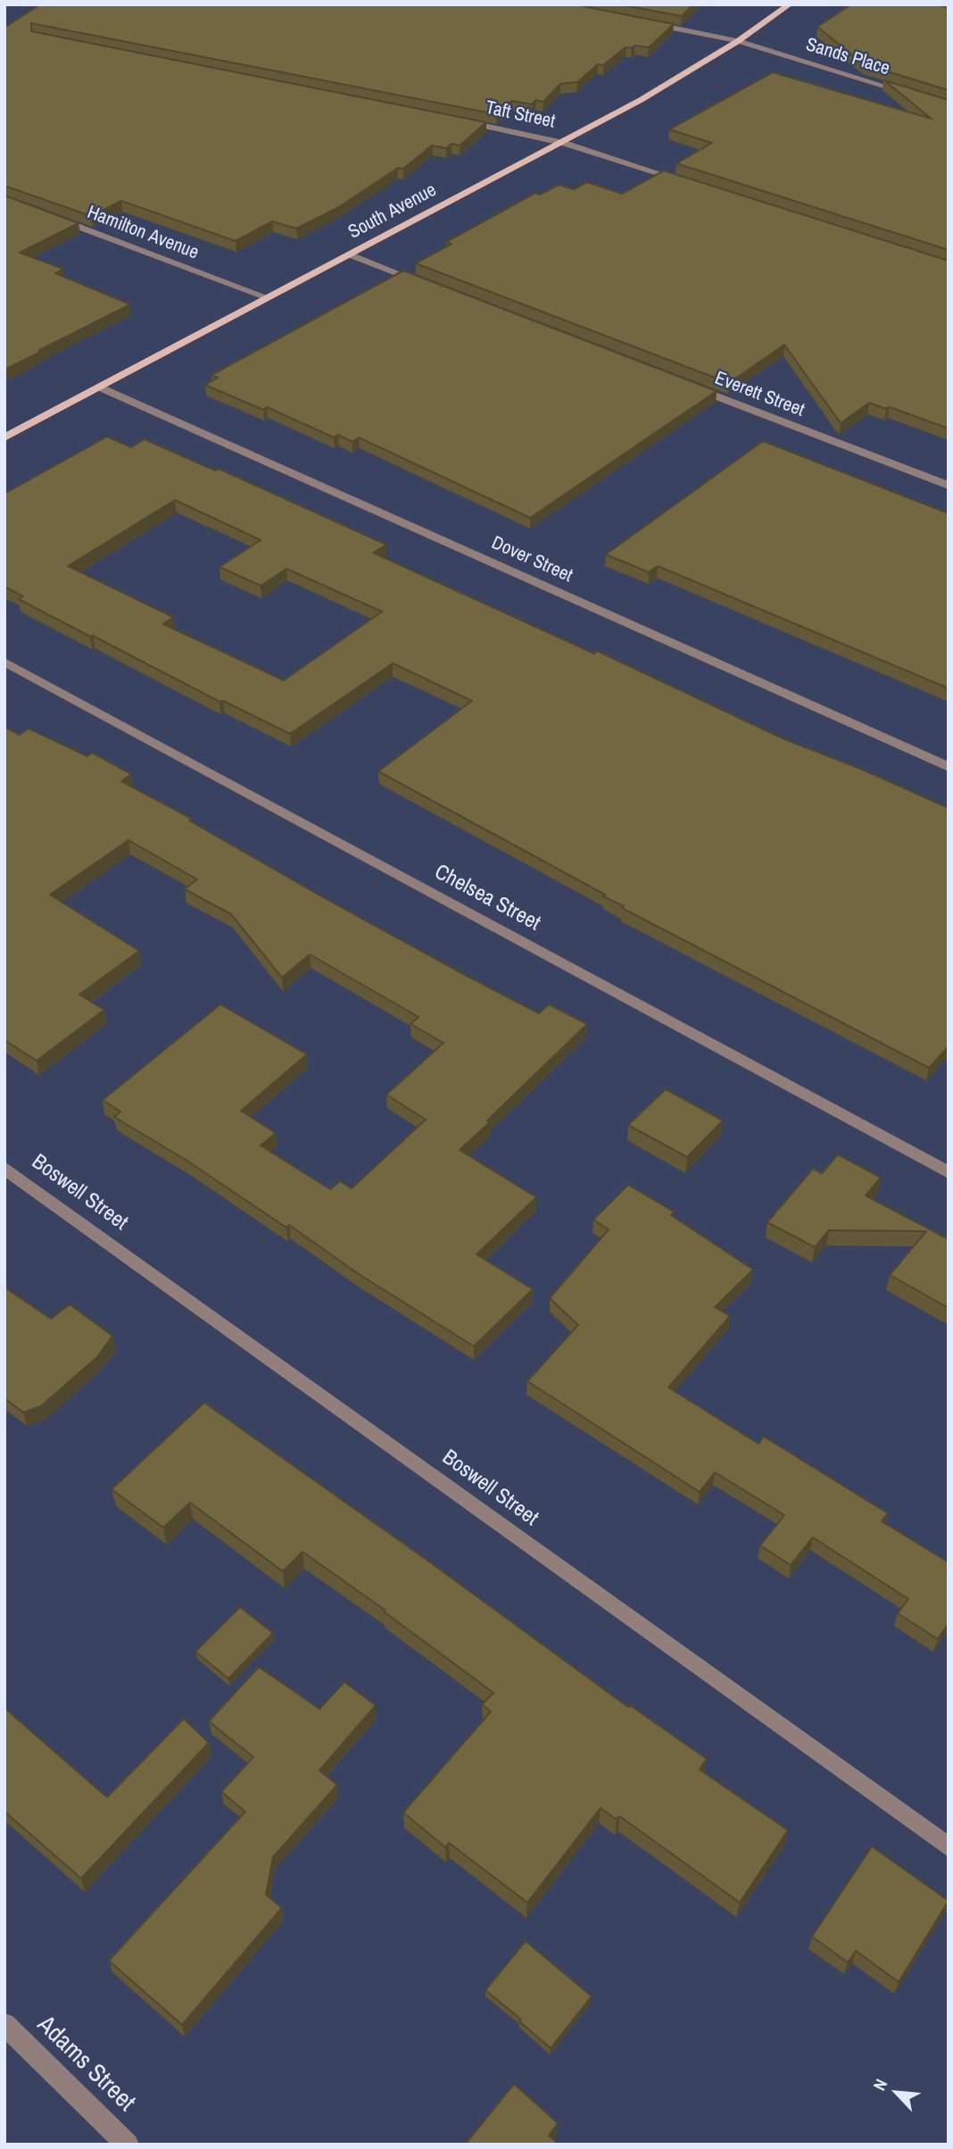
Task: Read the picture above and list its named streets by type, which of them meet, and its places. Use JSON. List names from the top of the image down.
{
  "streets": {
    "main road": ["South Avenue"],
    "street": [
      "Sands Place",
      "Taft Street",
      "Hamilton Avenue",
      "Everett Street",
      "Dover Street",
      "Chelsea Street",
      "Boswell Street",
      "Adams Street"
    ]
  },
  "crossings": [
    ["Sands Place", "South Avenue"],
    ["Taft Street", "South Avenue"],
    ["South Avenue", "Hamilton Avenue"],
    ["South Avenue", "Dover Street"]
  ],
  "north": "top left"
}
